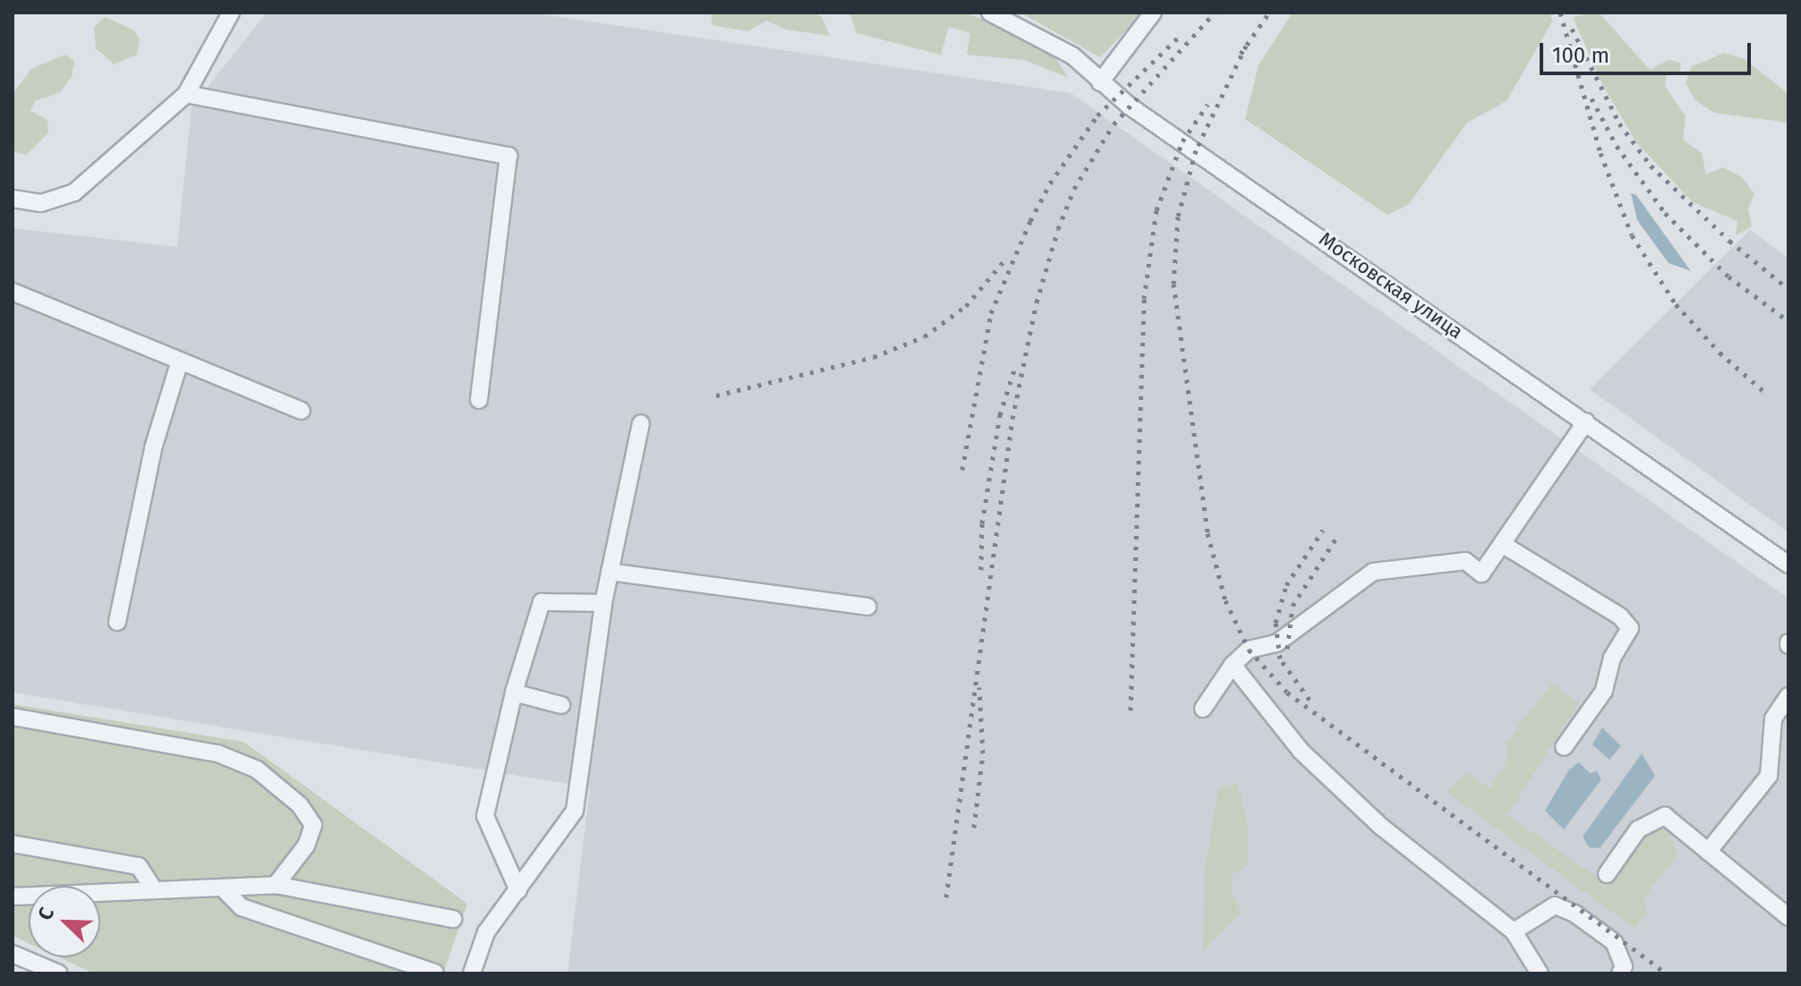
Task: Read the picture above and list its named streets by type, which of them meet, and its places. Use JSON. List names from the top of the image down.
{
  "streets": {
    "street": ["Московская улица"]
  },
  "scale_bar": "100 m",
  "north": "top left"
}
